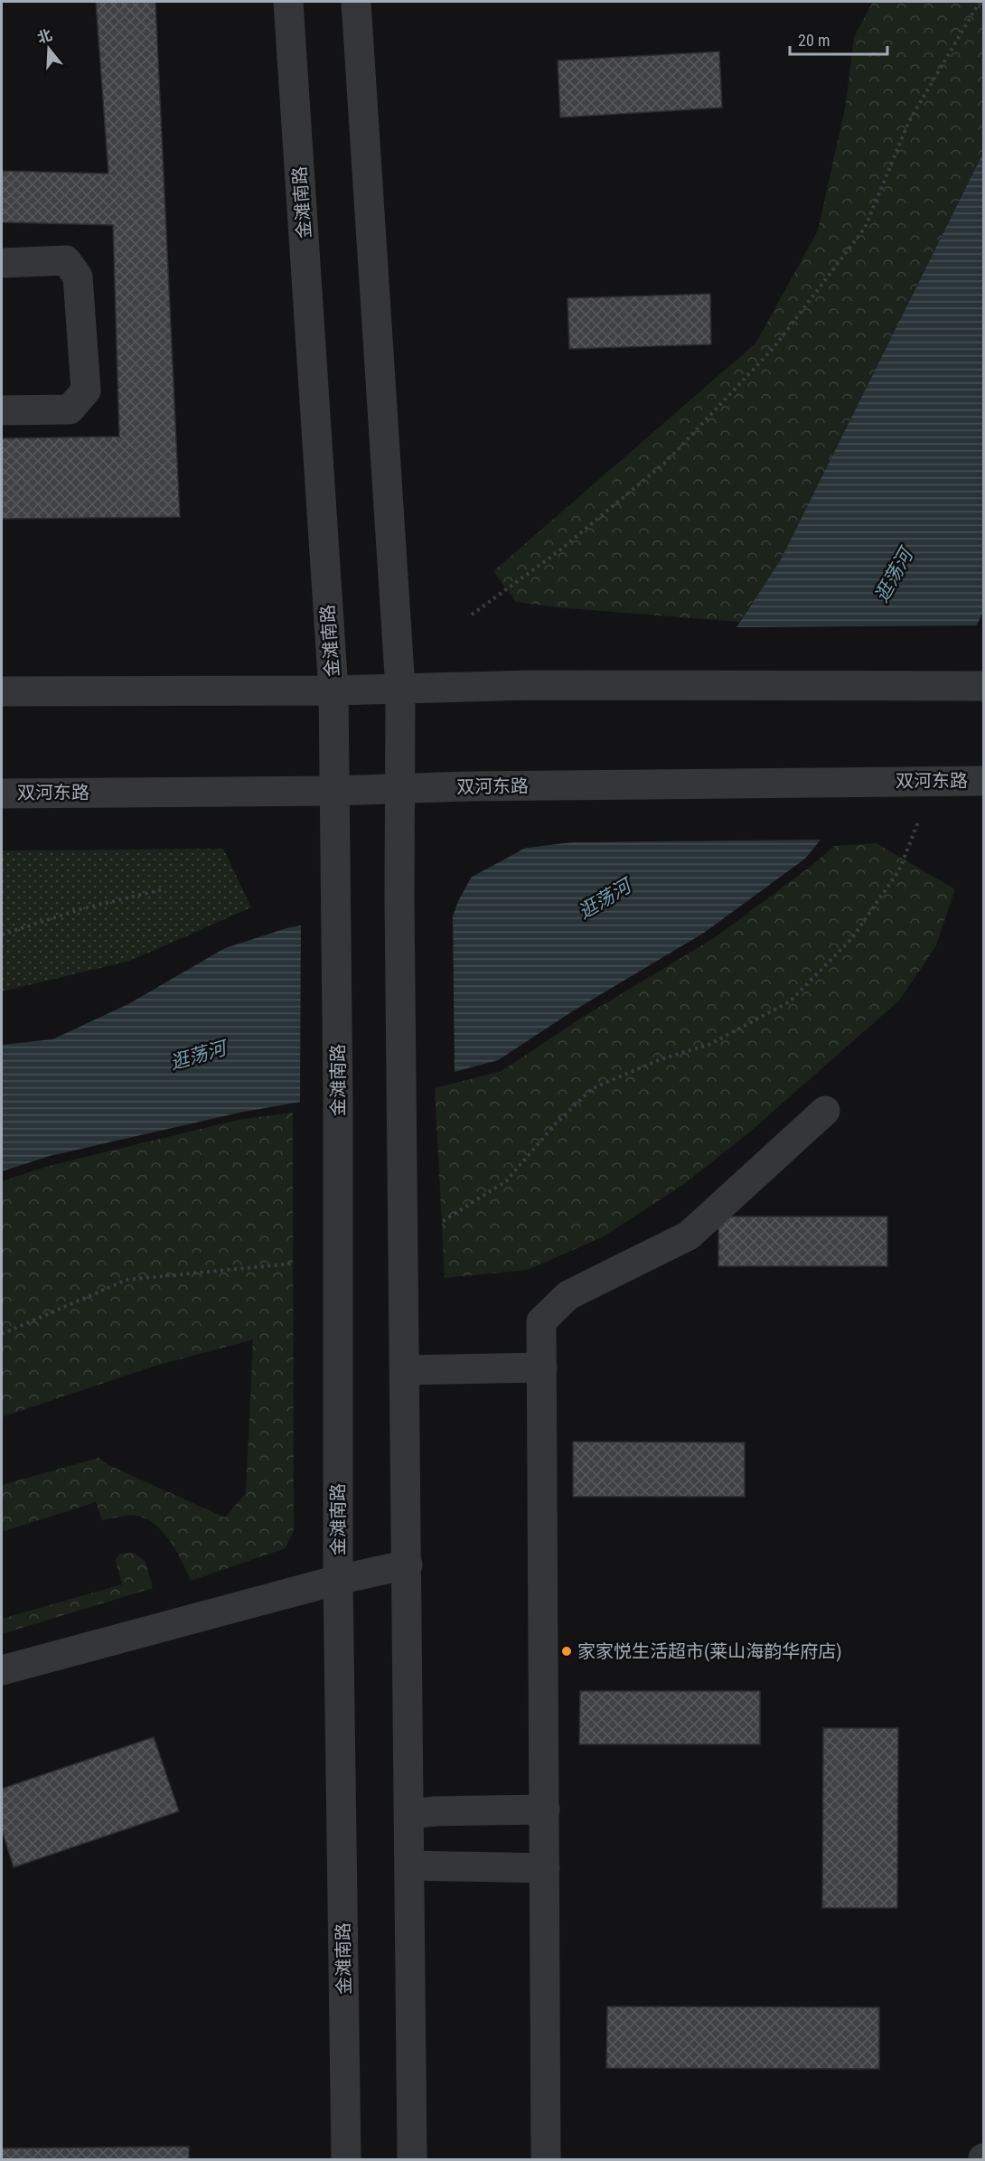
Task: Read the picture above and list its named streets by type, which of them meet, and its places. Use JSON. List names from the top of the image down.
{
  "streets": {
    "street": ["金滩南路", "双河东路"]
  },
  "crossings": [
    ["金滩南路", "双河东路"]
  ],
  "water": ["逛荡河"],
  "places": ["家家悦生活超市(莱山海韵华府店)"],
  "scale_bar": "20 m",
  "north": "top"
}
